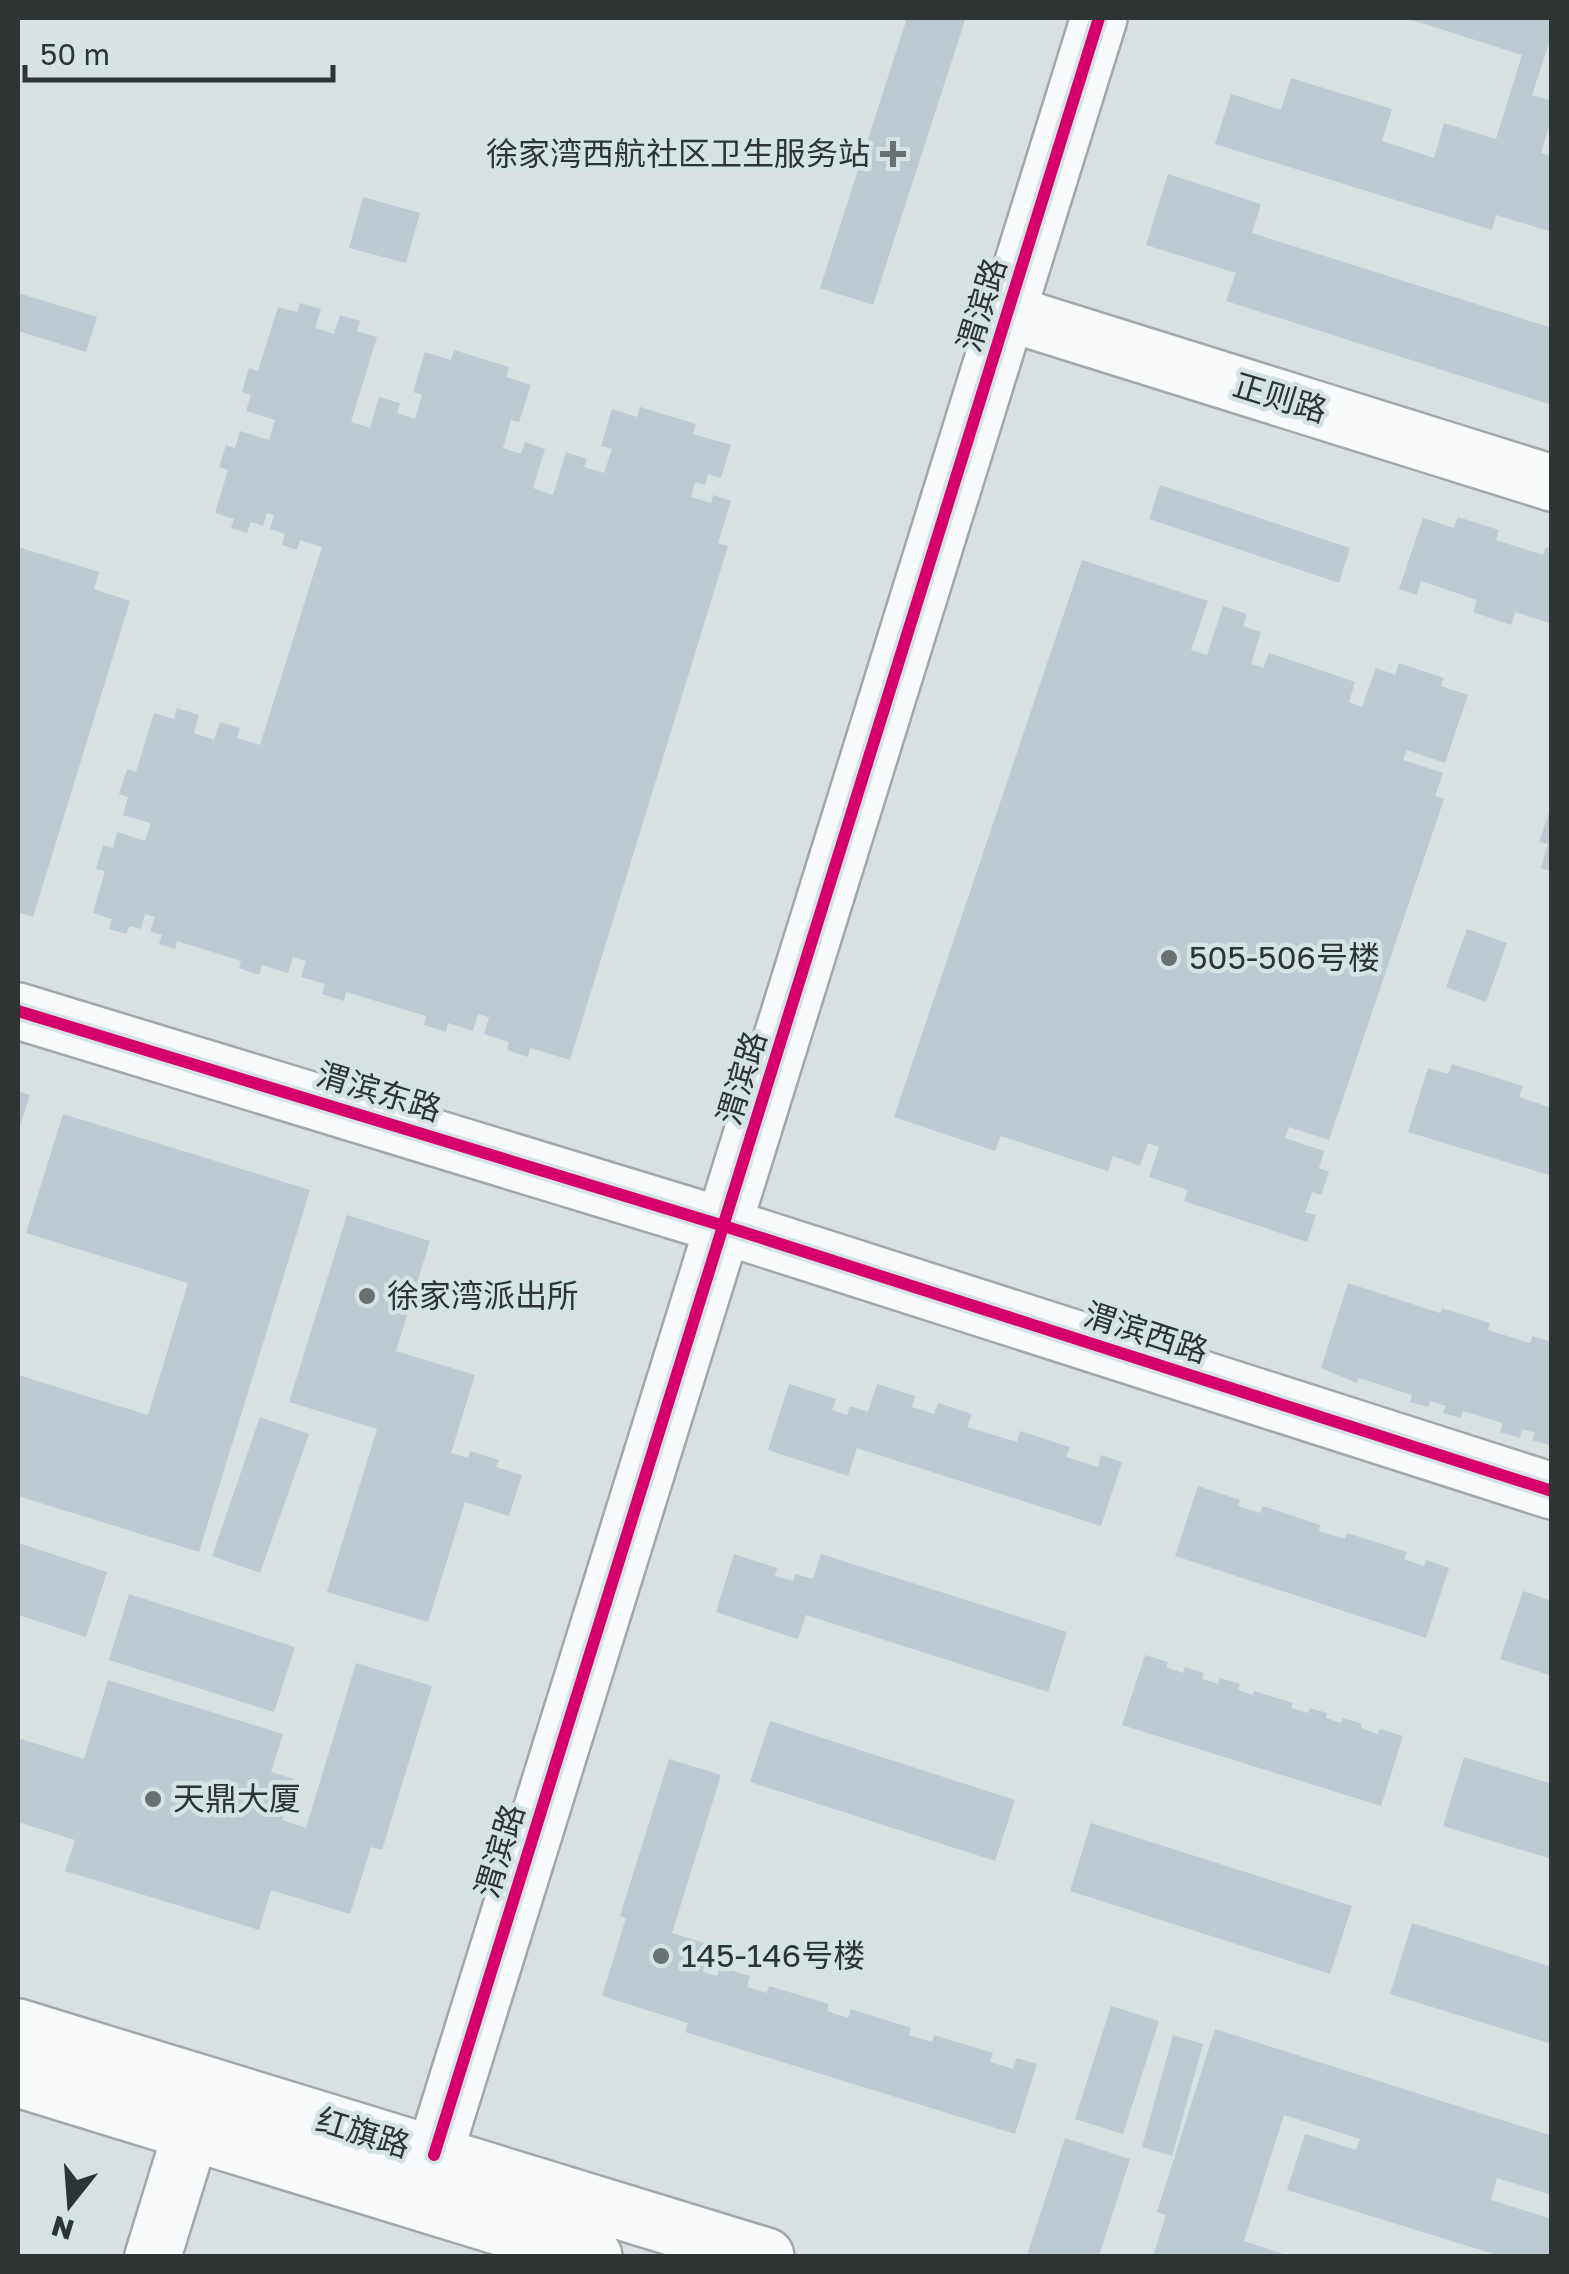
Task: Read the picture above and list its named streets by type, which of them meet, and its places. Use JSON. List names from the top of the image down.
{
  "streets": {
    "street": [
      "渭滨路",
      "正则路",
      "渭滨东路",
      "渭滨西路",
      "红旗路"
    ]
  },
  "crossings": [
    ["渭滨路", "正则路"],
    ["渭滨路", "渭滨东路"],
    ["渭滨路", "渭滨西路"],
    ["渭滨路", "红旗路"],
    ["渭滨东路", "渭滨西路"]
  ],
  "places": {
    "health": ["徐家湾西航社区卫生服务站"],
    "other": [
      "505-506号楼",
      "徐家湾派出所",
      "天鼎大厦",
      "145-146号楼"
    ]
  },
  "scale_bar": "50 m",
  "north": "bottom"
}
